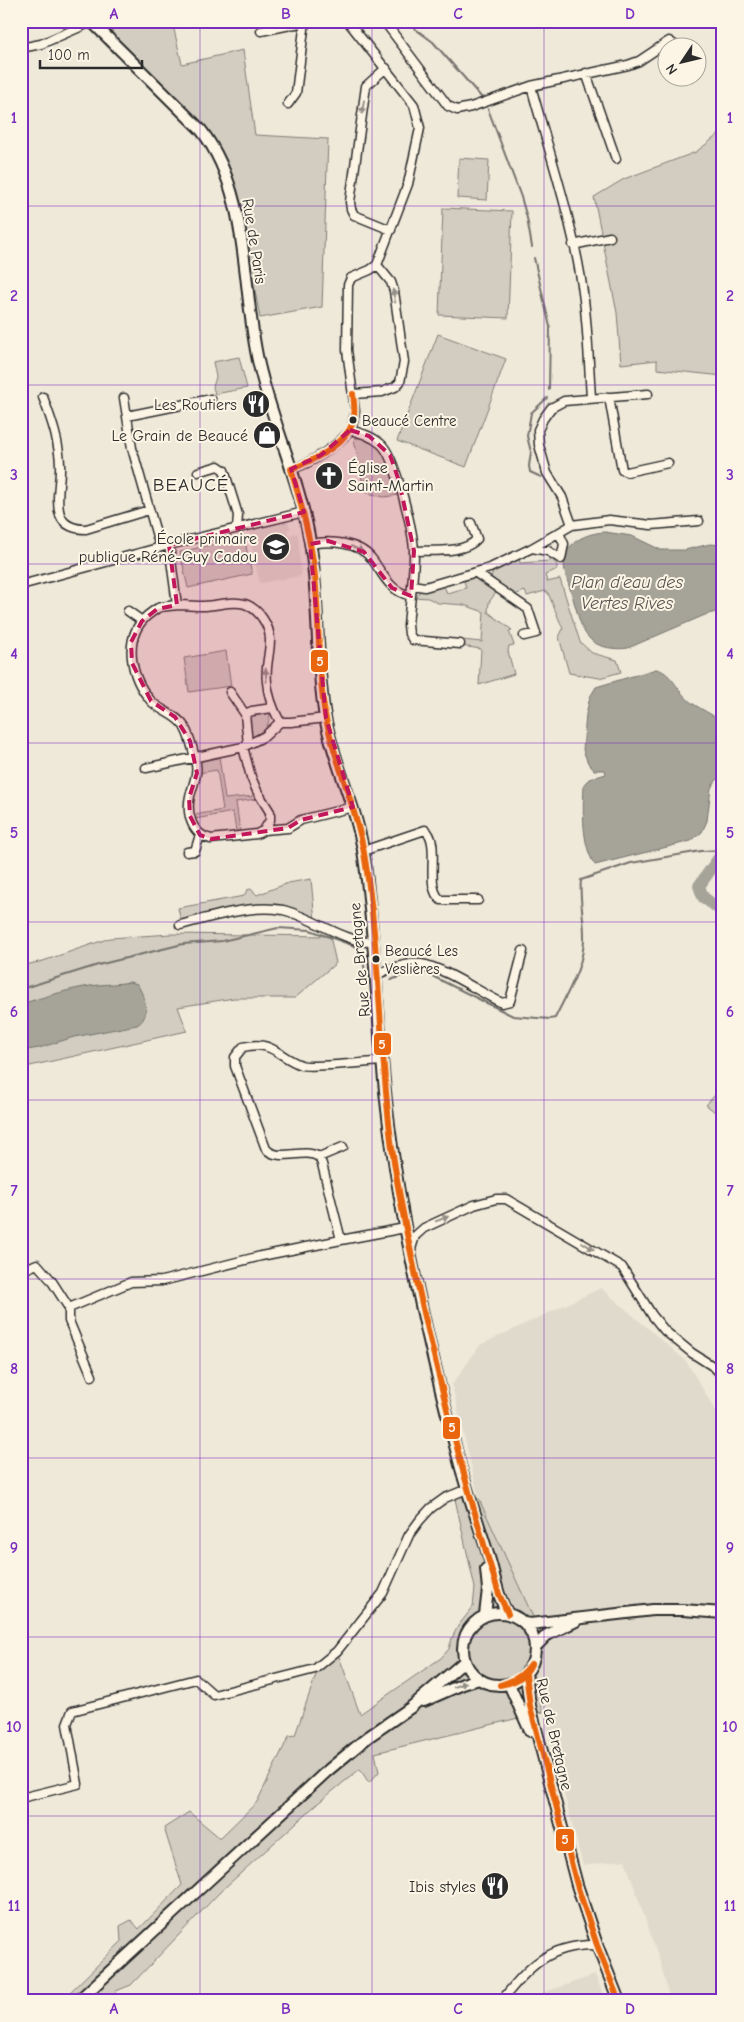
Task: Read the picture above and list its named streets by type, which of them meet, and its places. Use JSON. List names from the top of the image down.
{
  "streets": {
    "main road": ["Rue de Paris", "Rue de Bretagne"]
  },
  "crossings": [
    ["Rue de Paris", "Rue de Bretagne"]
  ],
  "districts": ["BEAUCÉ"],
  "water": ["Plan d'eau des Vertes Rives"],
  "places": {
    "restaurant": ["Les Routiers", "Ibis styles"],
    "other": ["Beaucé Centre", "Beaucé Les Veslières"],
    "shop": ["Le Grain de Beaucé"],
    "church": ["Église Saint-Martin"],
    "school or university": ["École primaire publique Réné-Guy Cadou"]
  },
  "lines": ["transit line 5"],
  "scale_bar": "100 m",
  "north": "bottom left",
  "grid": {
    "columns": [
      "A",
      "B",
      "C",
      "D"
    ],
    "rows": [
      "1",
      "2",
      "3",
      "4",
      "5",
      "6",
      "7",
      "8",
      "9",
      "10",
      "11"
    ]
  }
}
